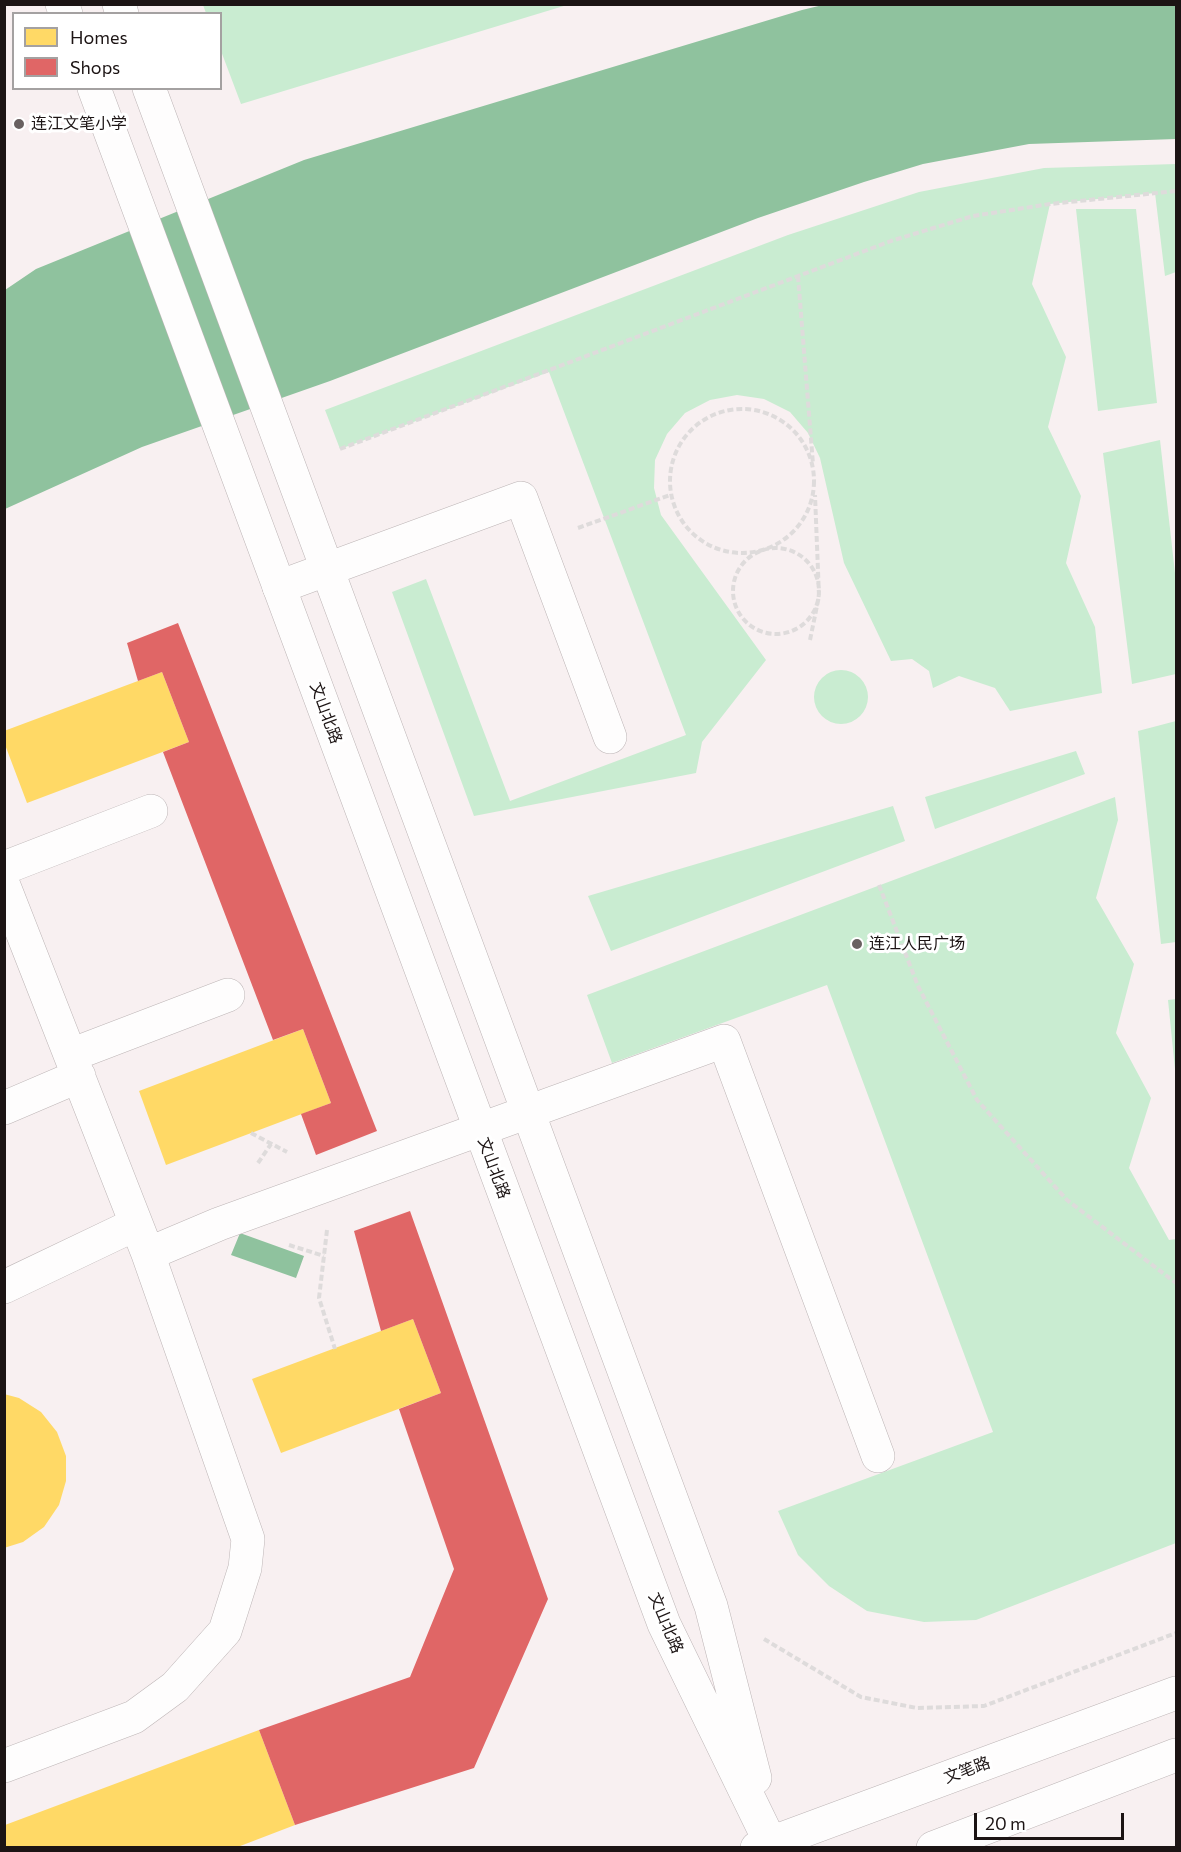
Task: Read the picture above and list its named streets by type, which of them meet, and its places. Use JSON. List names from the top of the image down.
{
  "streets": {
    "main road": ["文山北路", "文笔路"]
  },
  "crossings": [
    ["文山北路", "文笔路"]
  ],
  "places": ["连江文笔小学", "连江人民广场"],
  "legend": ["Homes", "Shops"],
  "scale_bar": "20 m"
}
